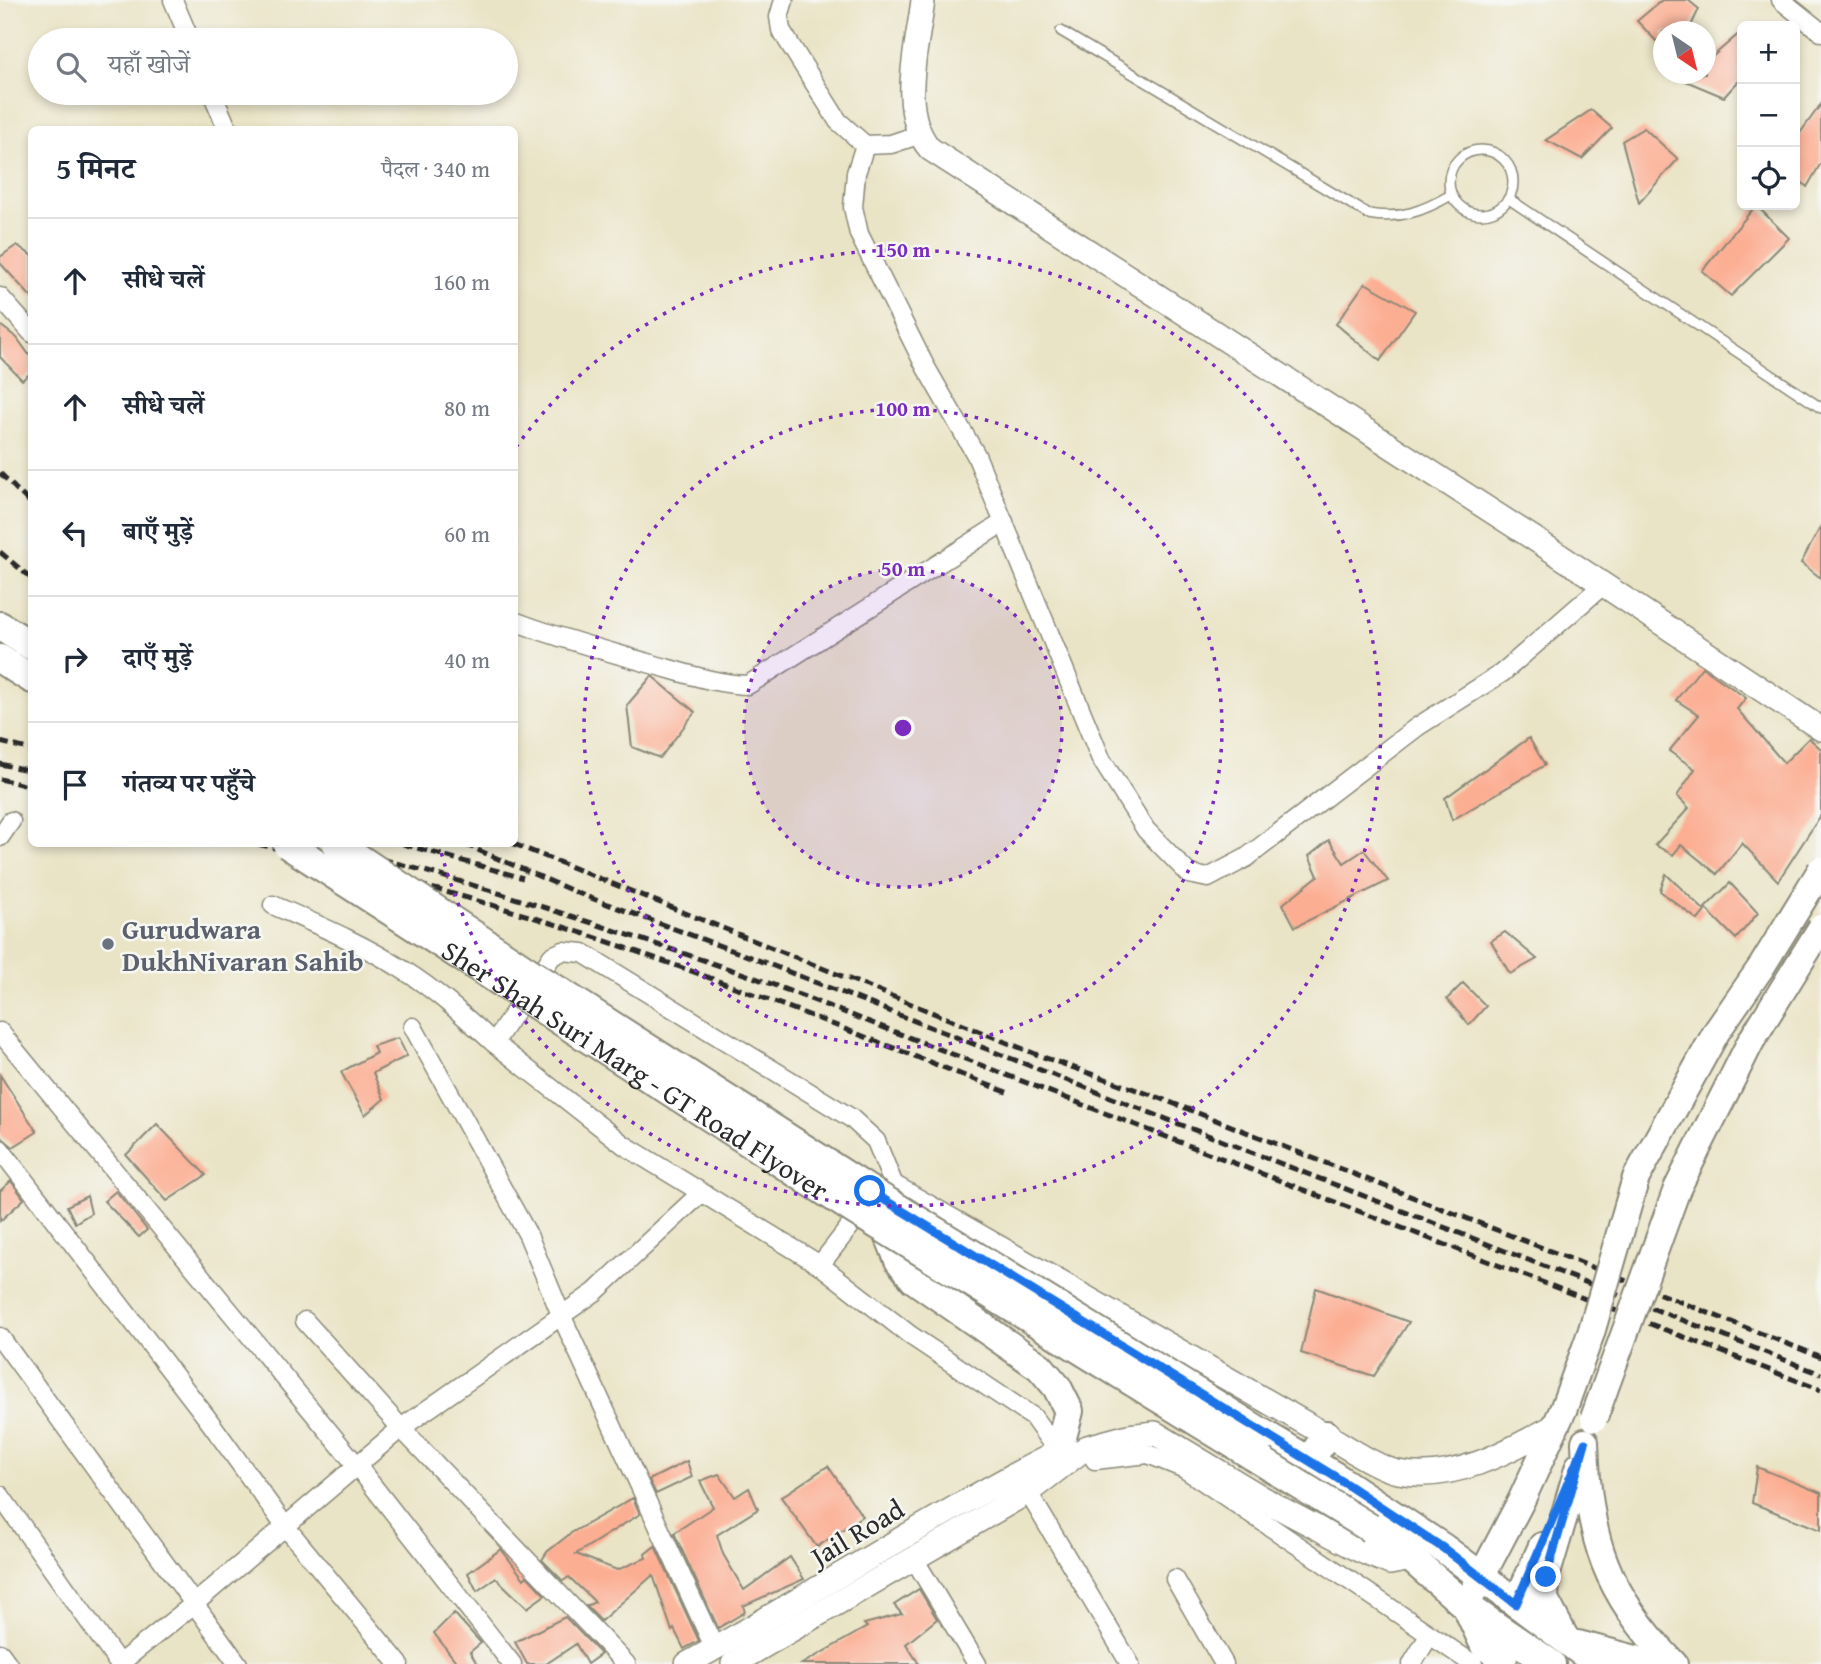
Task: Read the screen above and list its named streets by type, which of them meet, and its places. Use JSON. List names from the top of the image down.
{
  "streets": {
    "main road": ["Sher Shah Suri Marg - GT Road Flyover"],
    "street": ["Jail Road"]
  },
  "places": ["Gurudwara DukhNivaran Sahib"],
  "north": "bottom right",
  "page": {
    "map_buttons": ["+", "−"],
    "search": "यहाँ खोजें",
    "heading": ["5 मिनट", "पैदल · 340 m"],
    "list": [
      ["सीधे चलें", "160 m"],
      ["सीधे चलें", "80 m"],
      ["बाएँ मुड़ें", "60 m"],
      ["दाएँ मुड़ें", "40 m"],
      "गंतव्य पर पहुँचे"
    ]
  },
  "rings": ["150 m", "100 m", "50 m"]
}
